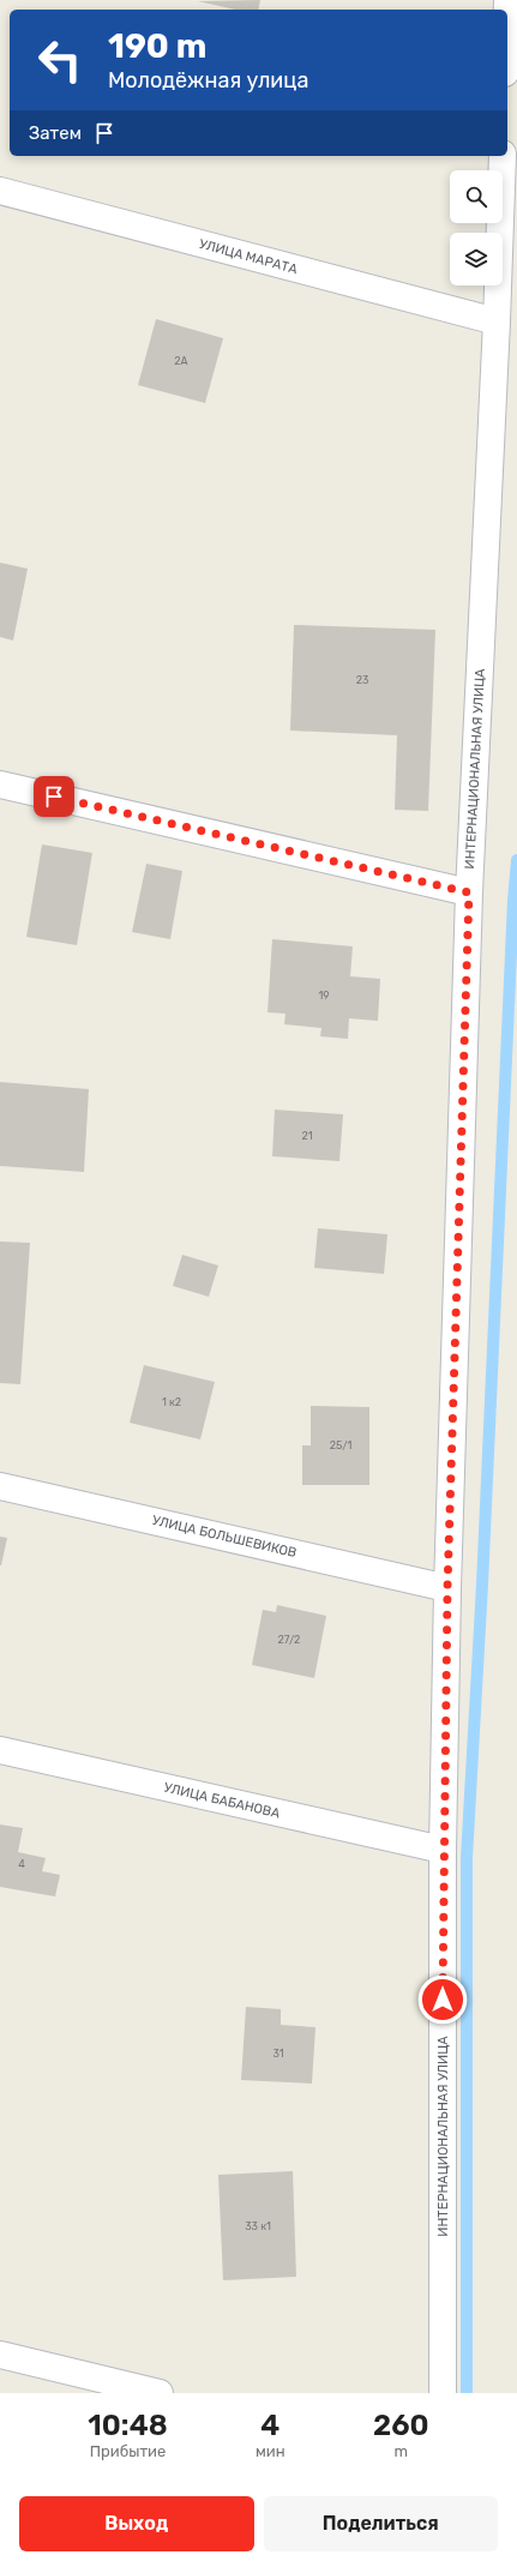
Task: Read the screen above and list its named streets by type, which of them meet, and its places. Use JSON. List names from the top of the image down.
{
  "streets": {
    "street": [
      "УЛИЦА МАРАТА",
      "ИНТЕРНАЦИОНАЛЬНАЯ УЛИЦА",
      "УЛИЦА БОЛЬШЕВИКОВ",
      "УЛИЦА БАБАНОВА"
    ]
  },
  "crossings": [
    ["УЛИЦА МАРАТА", "ИНТЕРНАЦИОНАЛЬНАЯ УЛИЦА"],
    ["ИНТЕРНАЦИОНАЛЬНАЯ УЛИЦА", "УЛИЦА БОЛЬШЕВИКОВ"],
    ["ИНТЕРНАЦИОНАЛЬНАЯ УЛИЦА", "УЛИЦА БАБАНОВА"]
  ],
  "house_numbers": [
    "2А",
    "23",
    "19",
    "21",
    "1 к2",
    "25/1",
    "27/2",
    "4",
    "31",
    "33 к1"
  ],
  "page": {
    "turn": ["190 m", "Молодёжная улица"],
    "then": "Затем",
    "eta": [
      "10:48",
      "Прибытие",
      "4",
      "мин",
      "260",
      "m"
    ],
    "buttons": ["Выход", "Поделиться"]
  }
}
